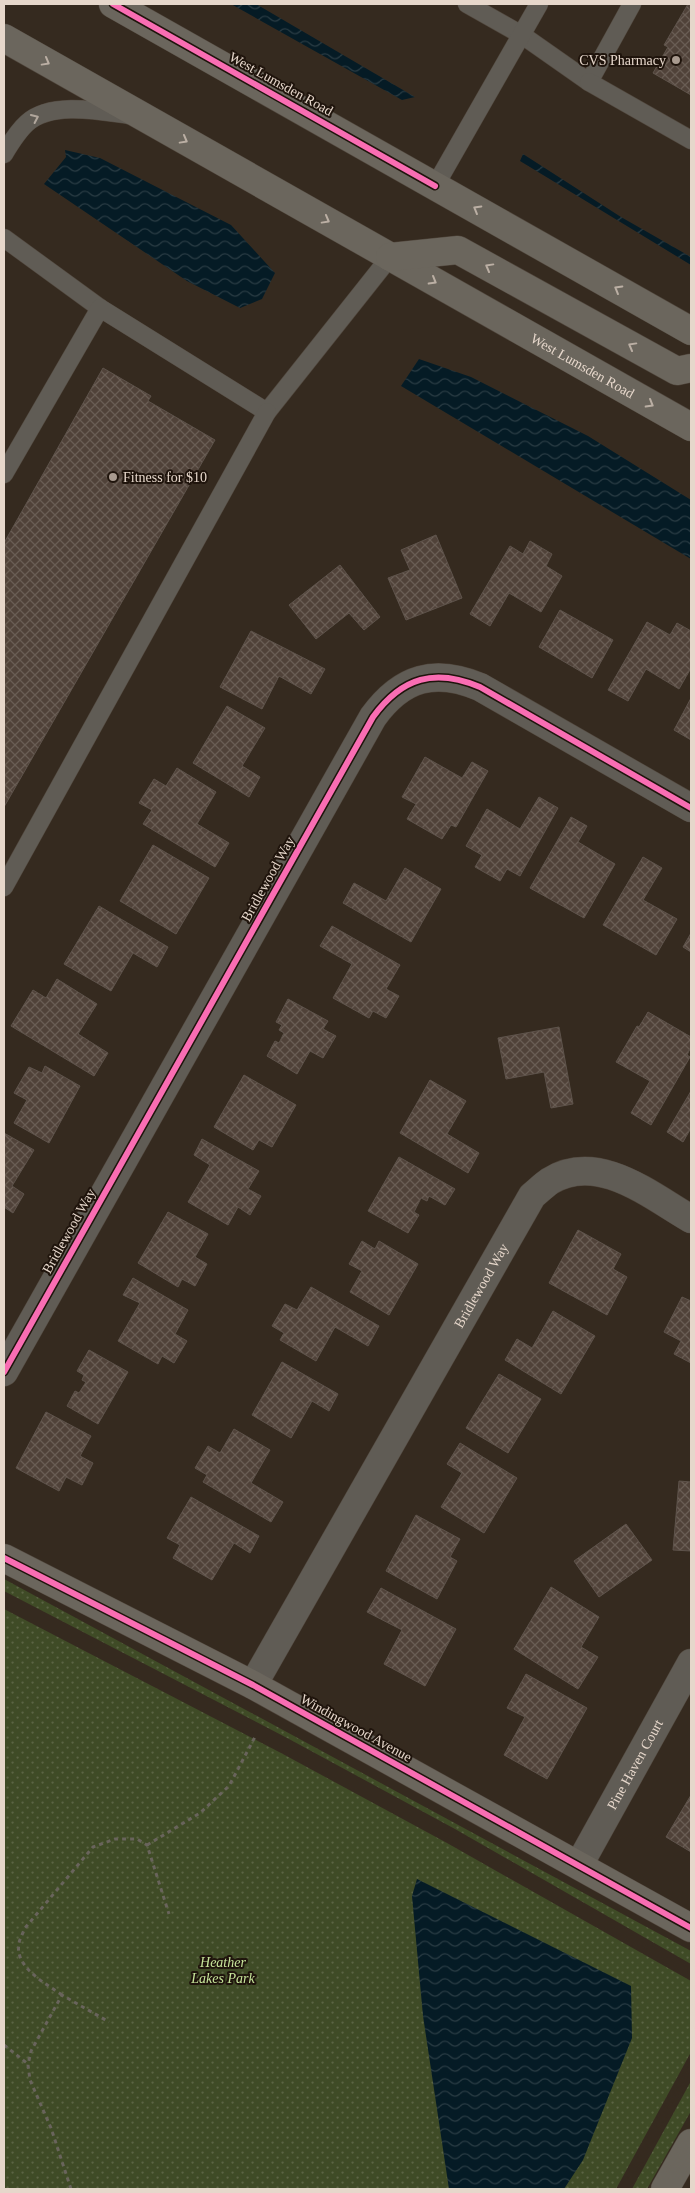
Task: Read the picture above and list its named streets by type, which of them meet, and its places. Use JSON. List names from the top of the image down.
{
  "streets": {
    "main road": ["West Lumsden Road", "Windingwood Avenue"],
    "street": ["Bridlewood Way", "Pine Haven Court"]
  },
  "crossings": [
    ["Bridlewood Way", "Windingwood Avenue"],
    ["Windingwood Avenue", "Pine Haven Court"]
  ],
  "parks": ["Heather Lakes Park"],
  "places": ["CVS Pharmacy", "Fitness for $10"]
}
